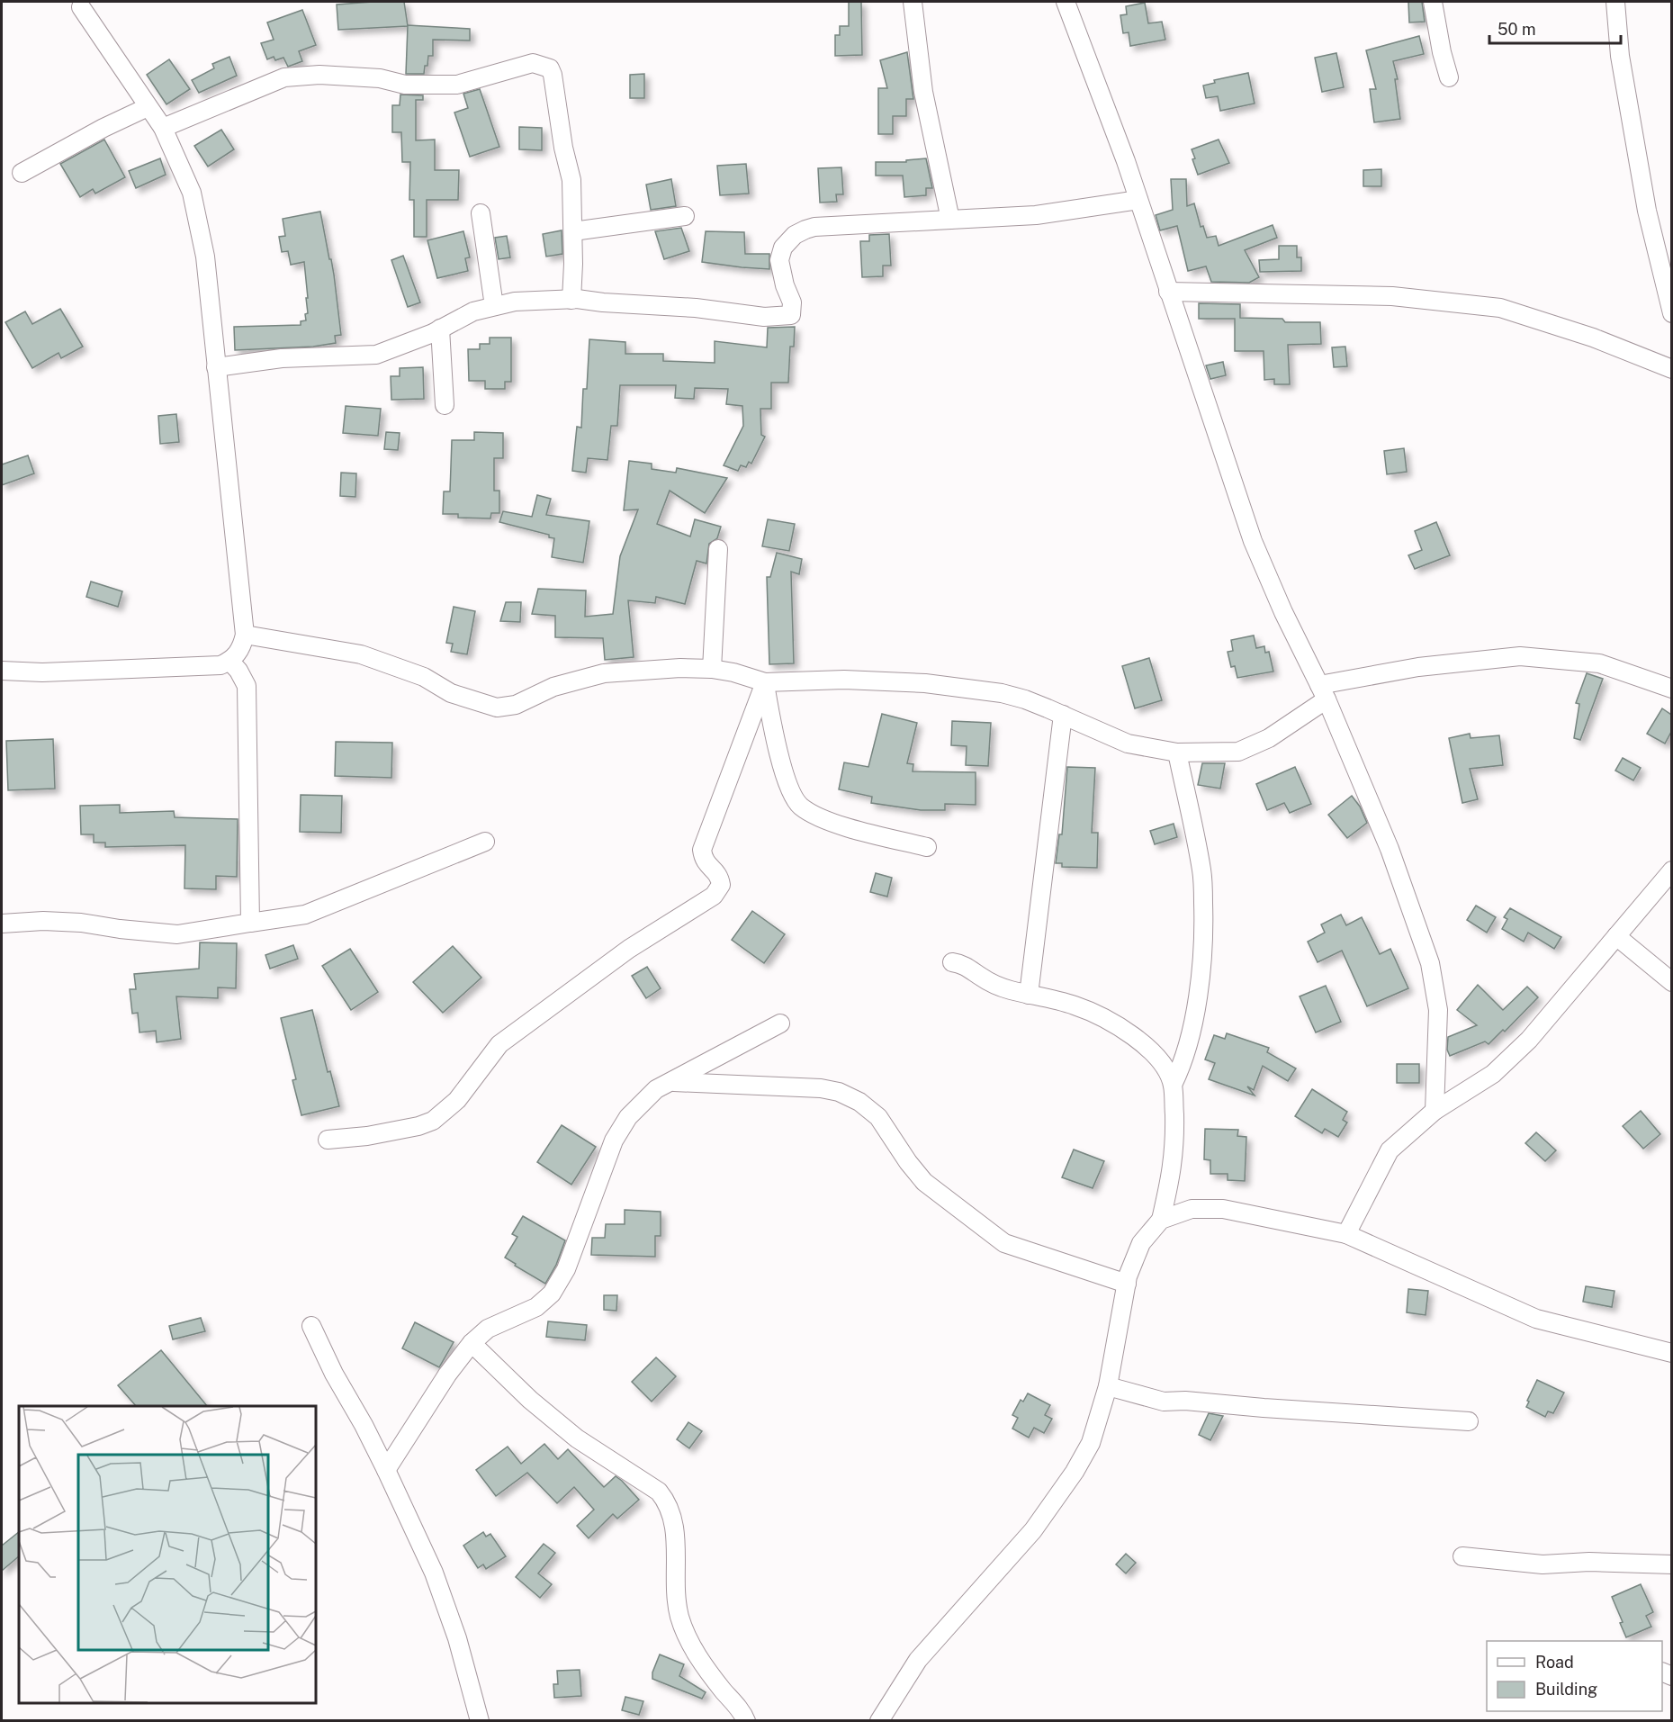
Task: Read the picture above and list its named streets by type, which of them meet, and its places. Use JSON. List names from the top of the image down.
{
  "legend": ["Road", "Building"],
  "scale_bar": "50 m"
}
